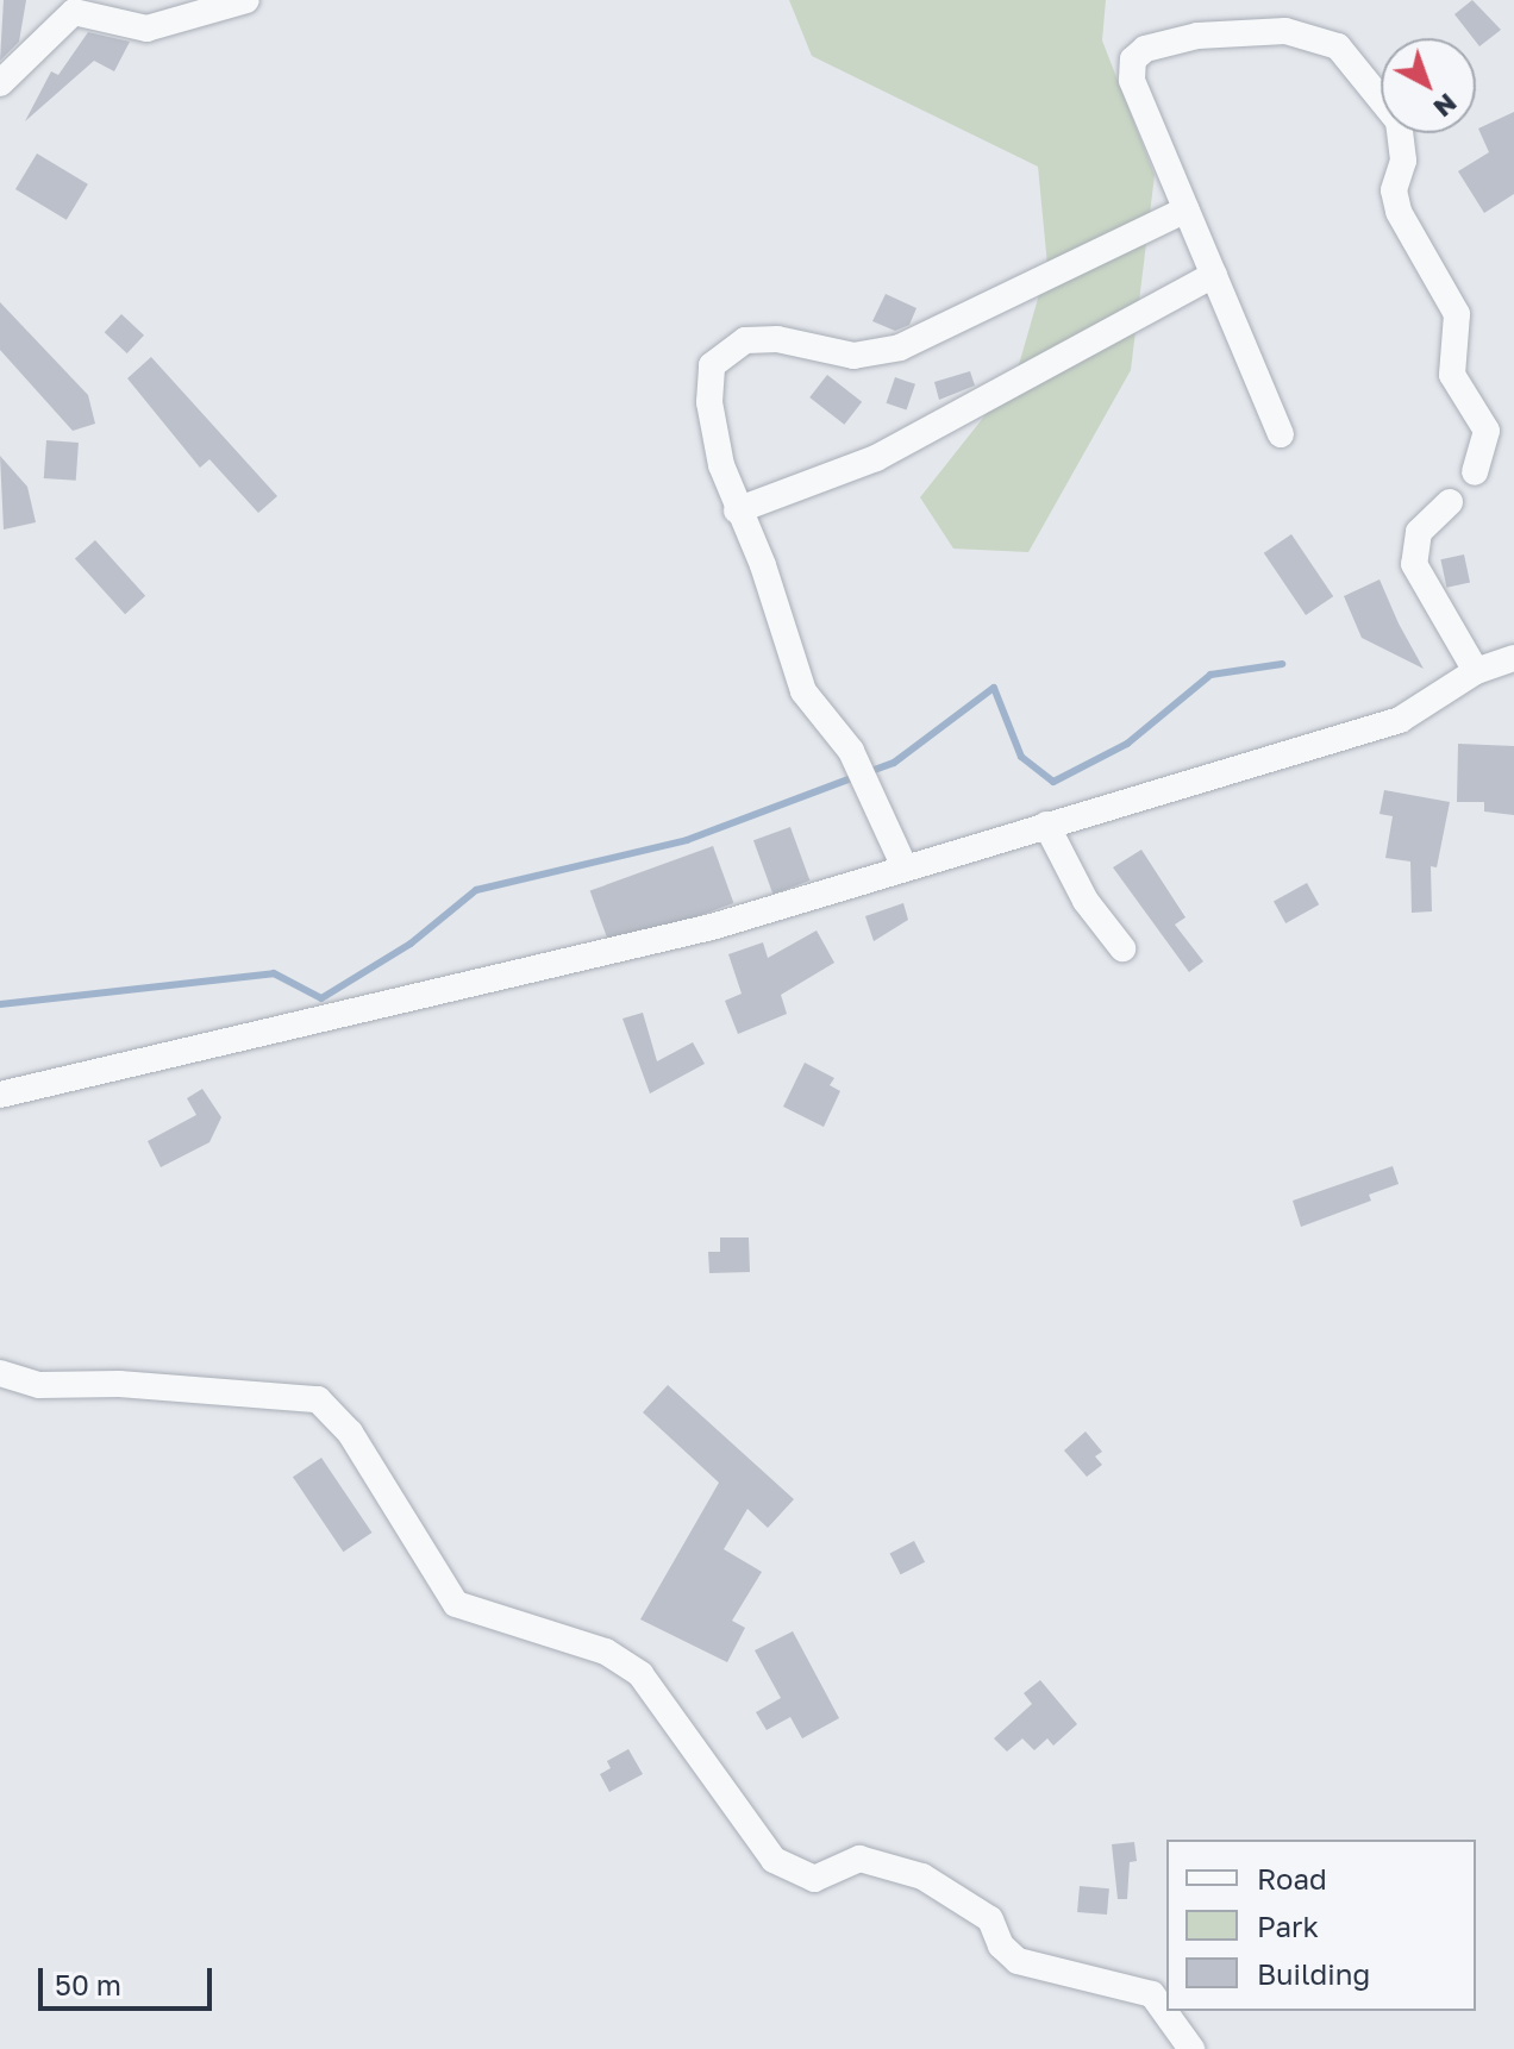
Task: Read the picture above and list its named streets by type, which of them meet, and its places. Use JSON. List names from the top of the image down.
{
  "legend": ["Road", "Park", "Building"],
  "scale_bar": "50 m",
  "north": "bottom right"
}
